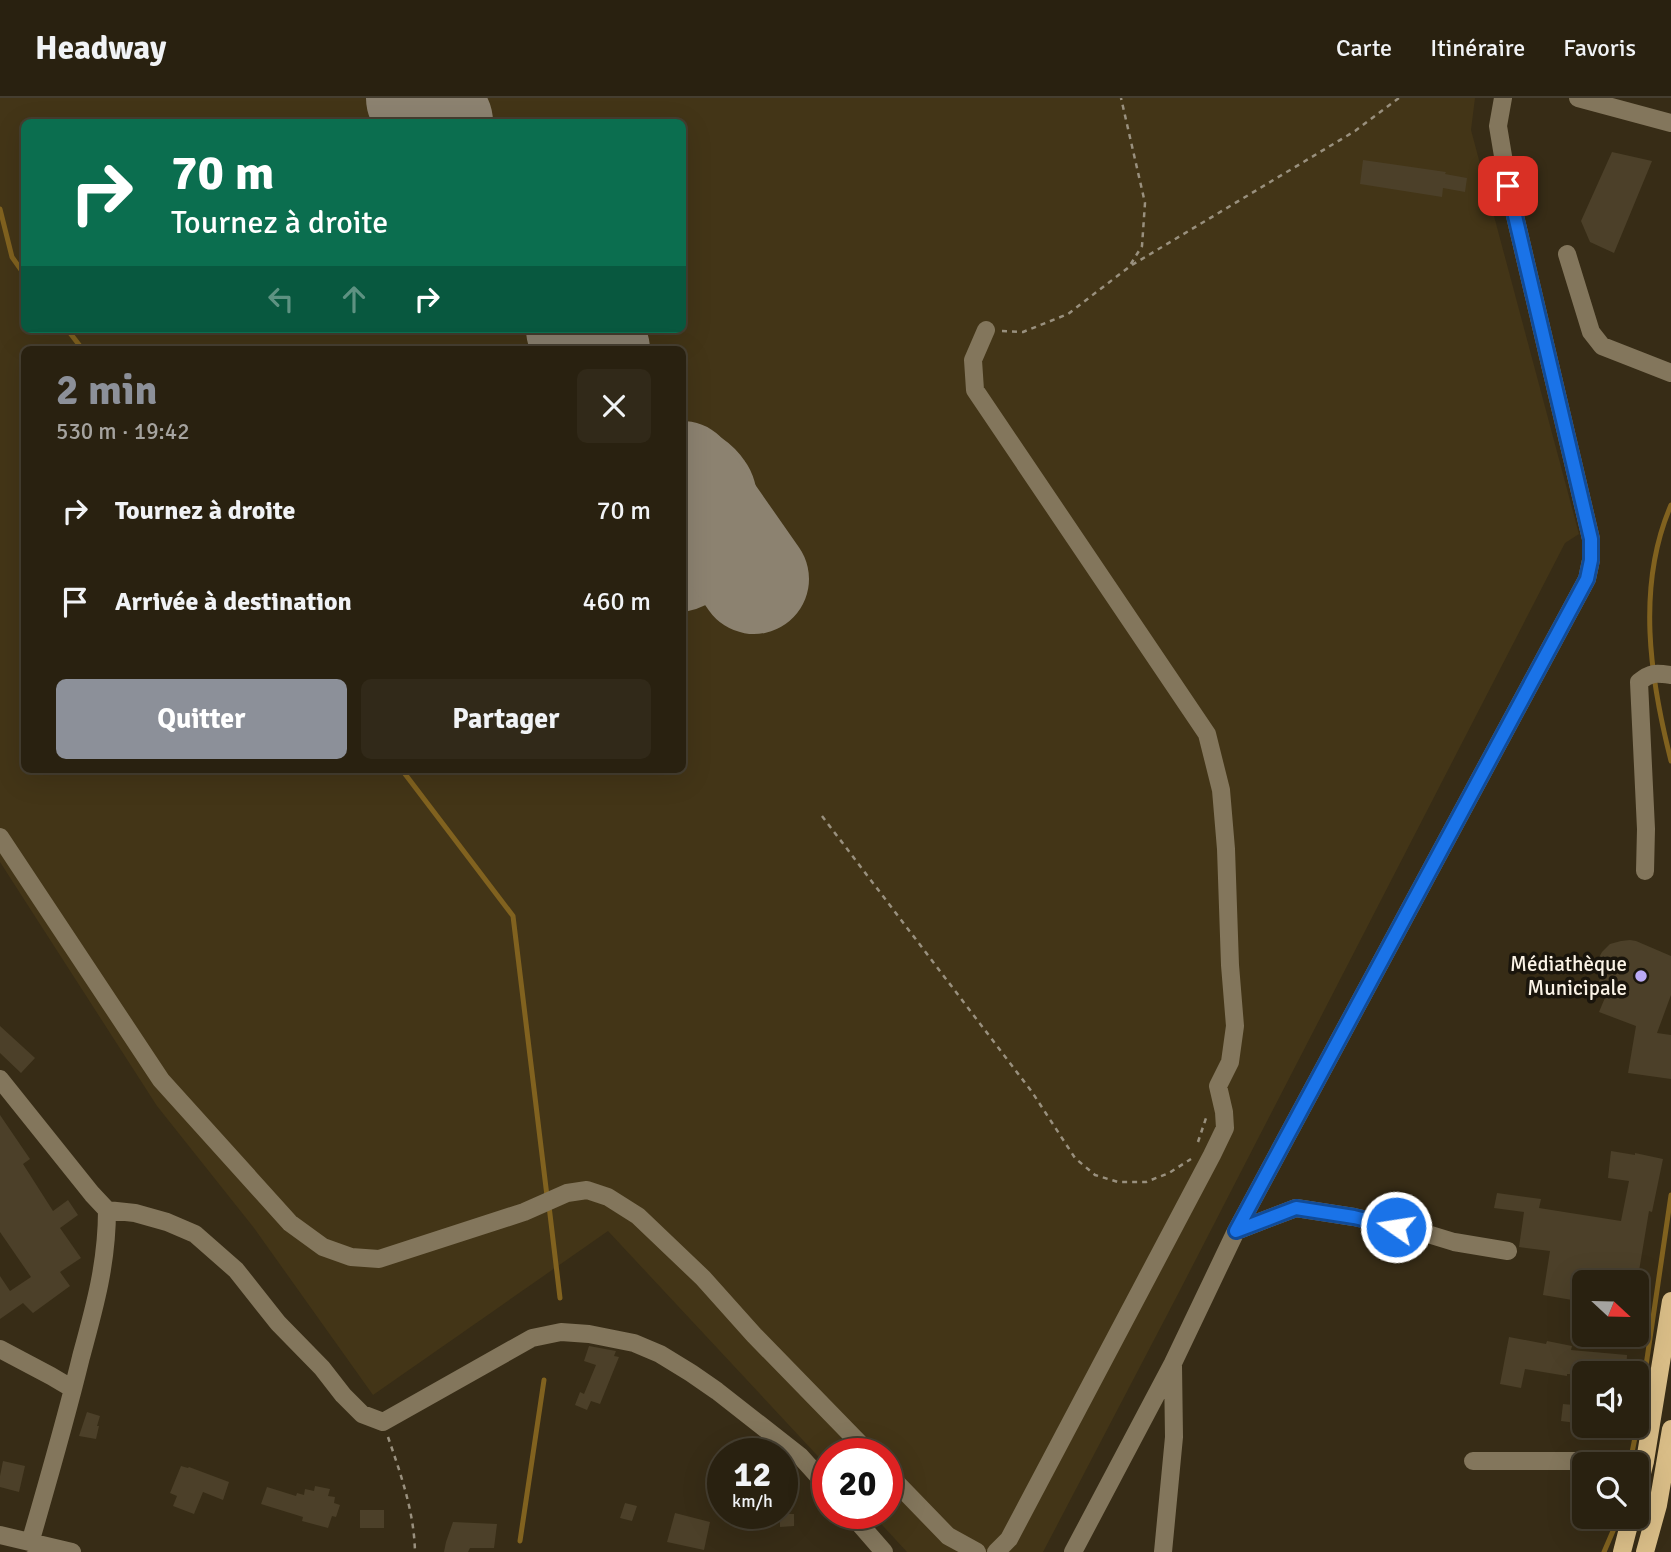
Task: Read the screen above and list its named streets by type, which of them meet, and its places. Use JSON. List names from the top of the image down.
{
  "places": ["Médiathèque Municipale"],
  "north": "right",
  "page": {
    "header": "Headway",
    "nav": ["Carte", "Itinéraire", "Favoris"],
    "turn": ["70 m", "Tournez à droite"],
    "heading": ["2 min", "530 m · 19:42"],
    "list": [
      {
        "name": "Tournez à droite",
        "value": "70 m"
      },
      {
        "name": "Arrivée à destination",
        "value": "460 m"
      }
    ],
    "buttons": ["Quitter", "Partager"],
    "speed": "12 km/h",
    "limit": "20"
  }
}
